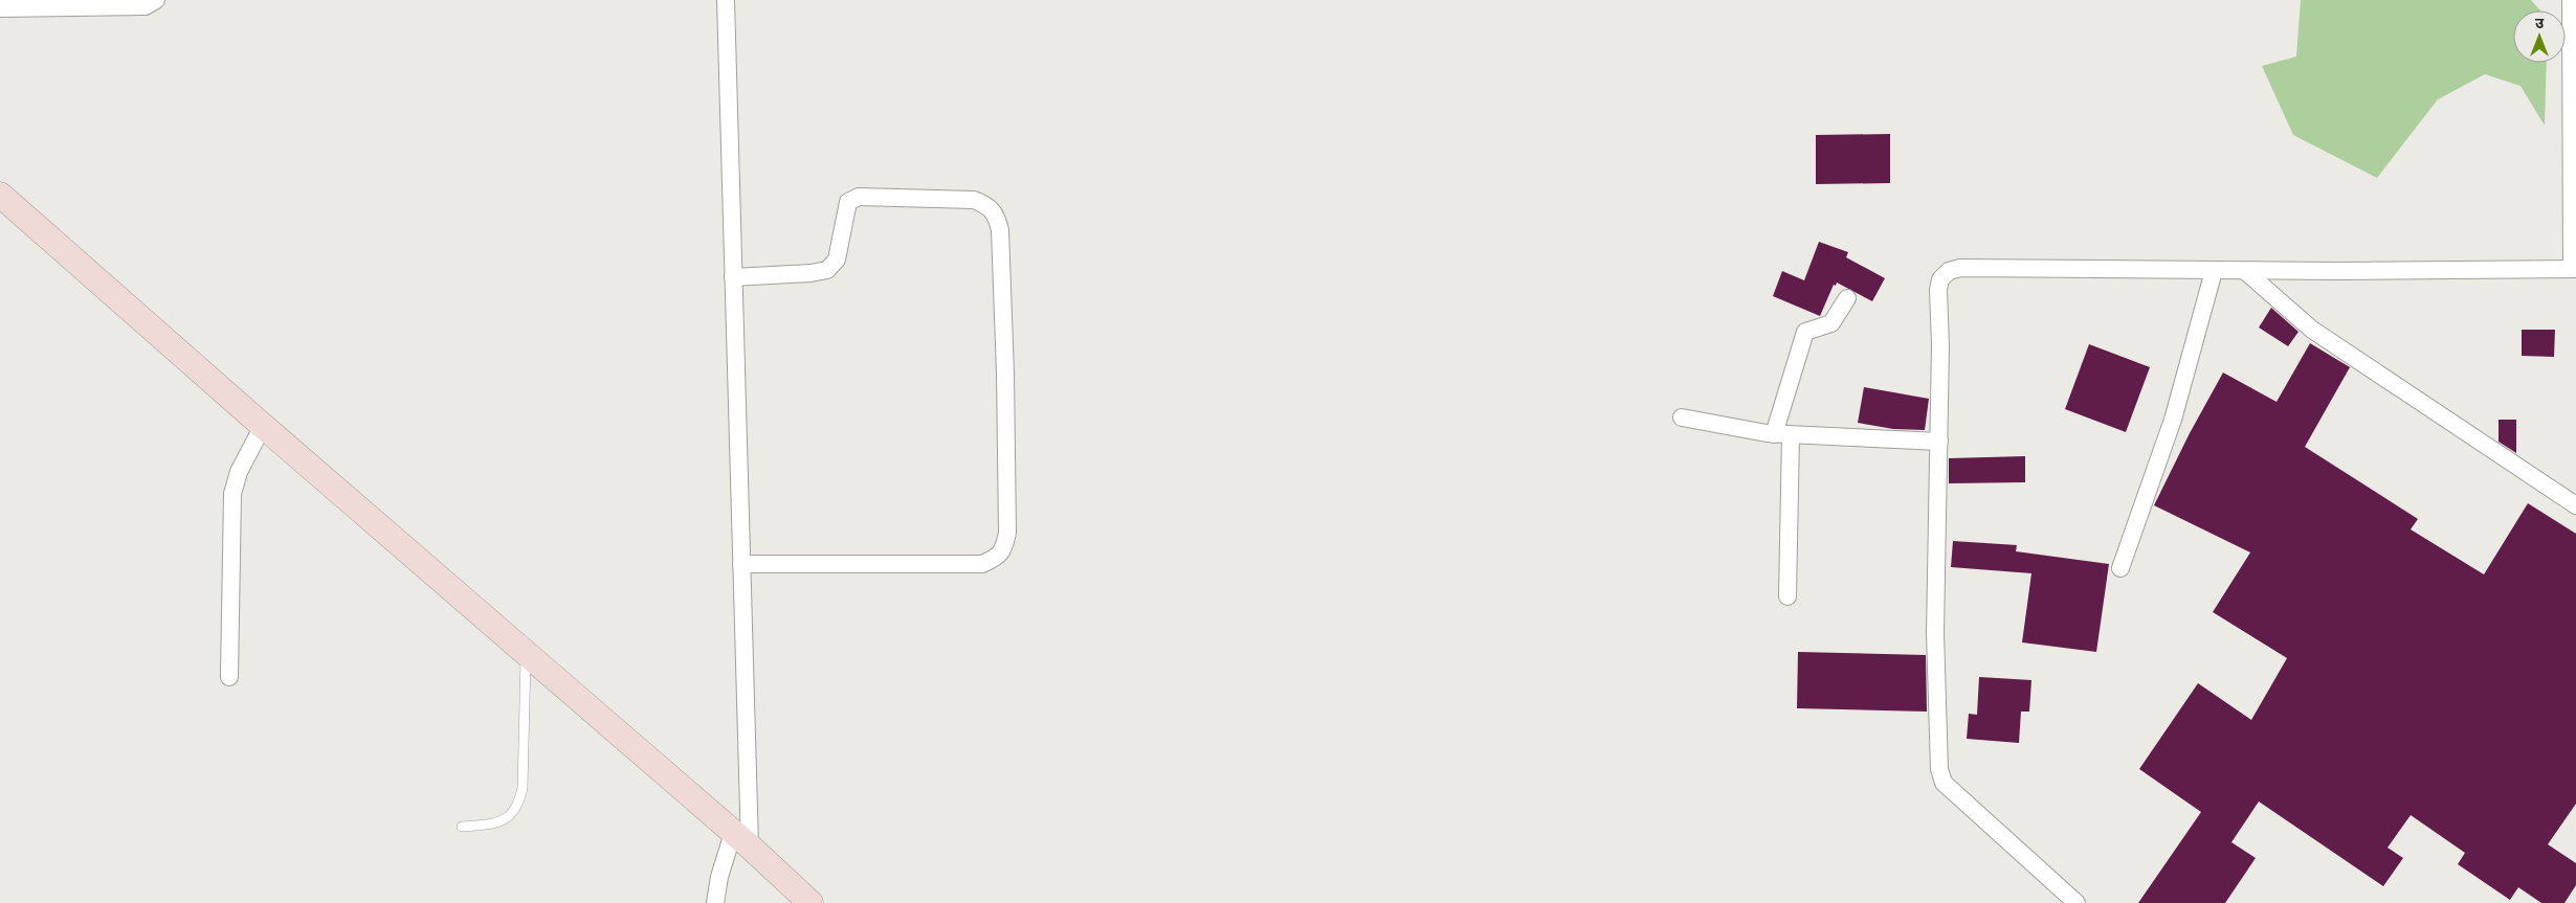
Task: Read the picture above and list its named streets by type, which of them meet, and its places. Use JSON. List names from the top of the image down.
{
  "north": "top"
}
